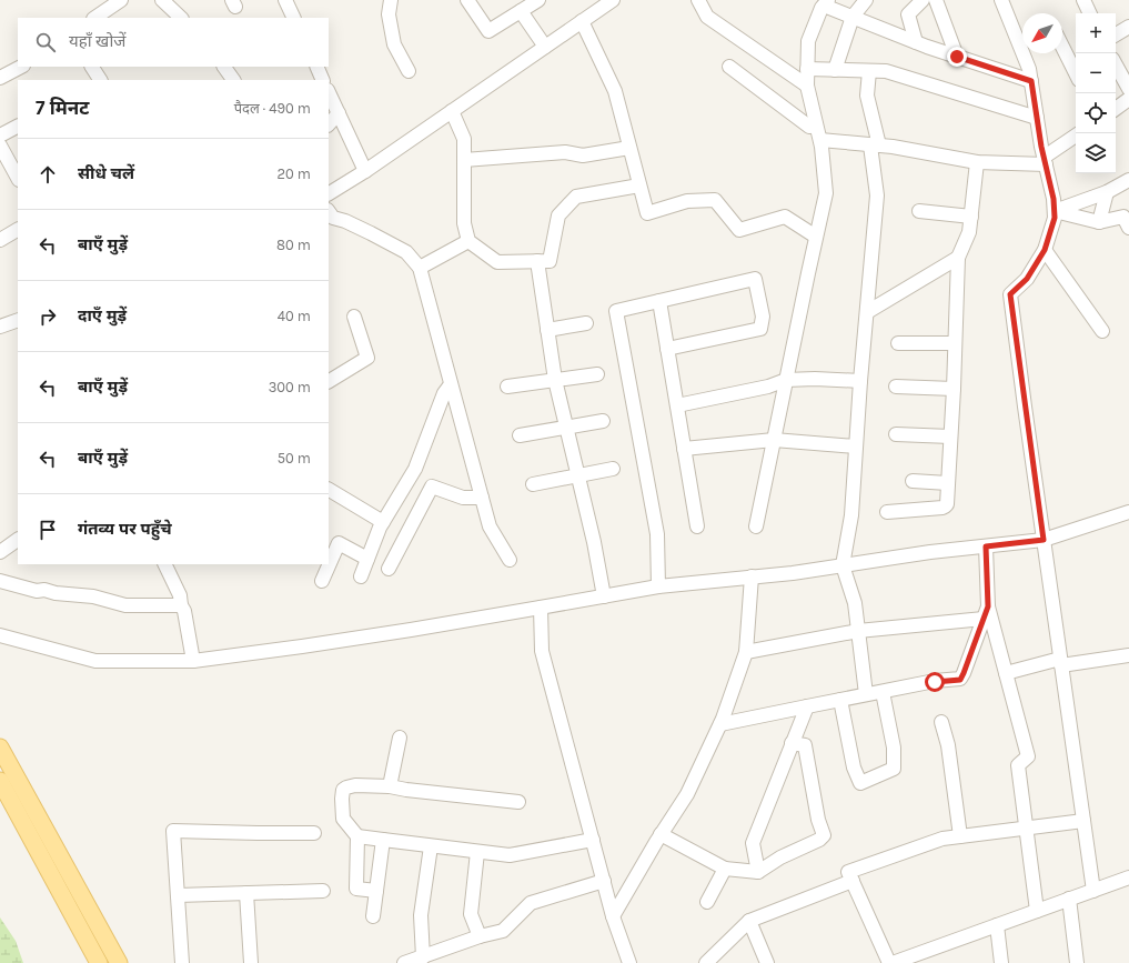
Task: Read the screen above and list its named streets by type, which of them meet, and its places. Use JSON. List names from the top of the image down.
{
  "north": "bottom left",
  "page": {
    "map_buttons": ["+", "−"],
    "search": "यहाँ खोजें",
    "heading": ["7 मिनट", "पैदल · 490 m"],
    "list": [
      ["सीधे चलें", "20 m"],
      ["बाएँ मुड़ें", "80 m"],
      ["दाएँ मुड़ें", "40 m"],
      ["बाएँ मुड़ें", "300 m"],
      ["बाएँ मुड़ें", "50 m"],
      "गंतव्य पर पहुँचे"
    ]
  }
}
